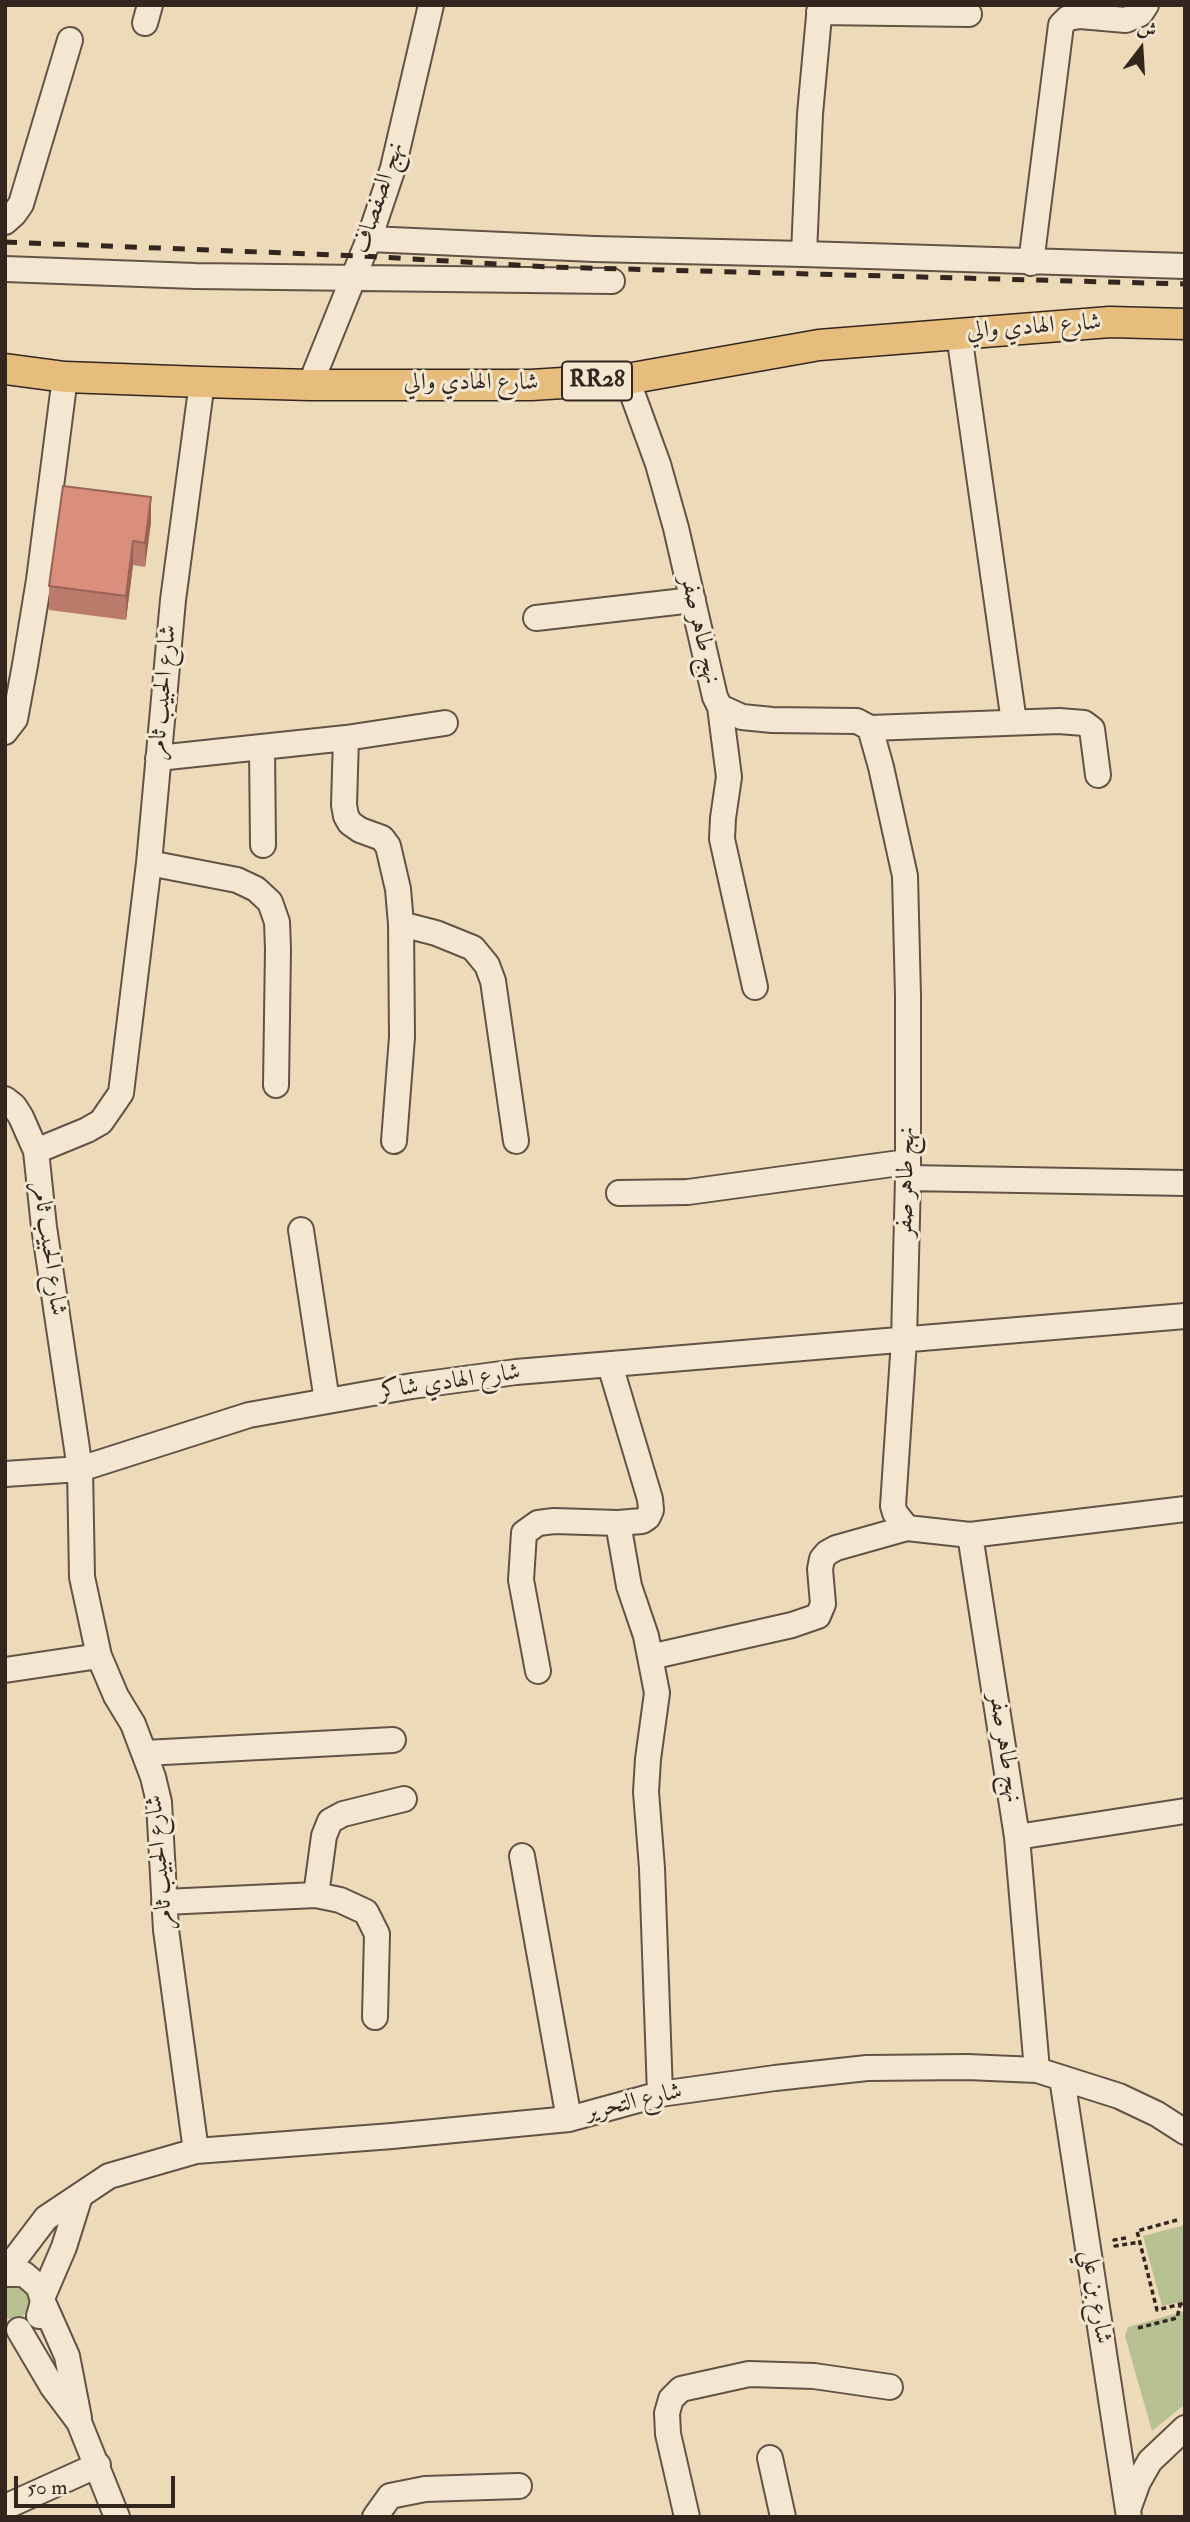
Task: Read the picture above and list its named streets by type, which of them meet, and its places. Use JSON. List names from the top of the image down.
{
  "streets": {
    "main road": ["شارع الهادي والي", "RR28"],
    "street": [
      "نهج الصفصاف",
      "نهج طاهر صفر",
      "شارع الحبيب ثامر",
      "شارع الهادي شاكر",
      "شارع التحرير",
      "شارع بن علي"
    ]
  },
  "crossings": [
    ["نهج الصفصاف", "شارع الهادي والي"],
    ["شارع الهادي والي", "نهج طاهر صفر"],
    ["شارع الهادي والي", "شارع الحبيب ثامر"],
    ["نهج طاهر صفر", "شارع الهادي شاكر"],
    ["نهج طاهر صفر", "شارع التحرير"],
    ["شارع الحبيب ثامر", "شارع الهادي شاكر"],
    ["شارع الحبيب ثامر", "شارع التحرير"],
    ["شارع التحرير", "شارع بن علي"]
  ],
  "scale_bar": "50 m",
  "north": "top"
}
